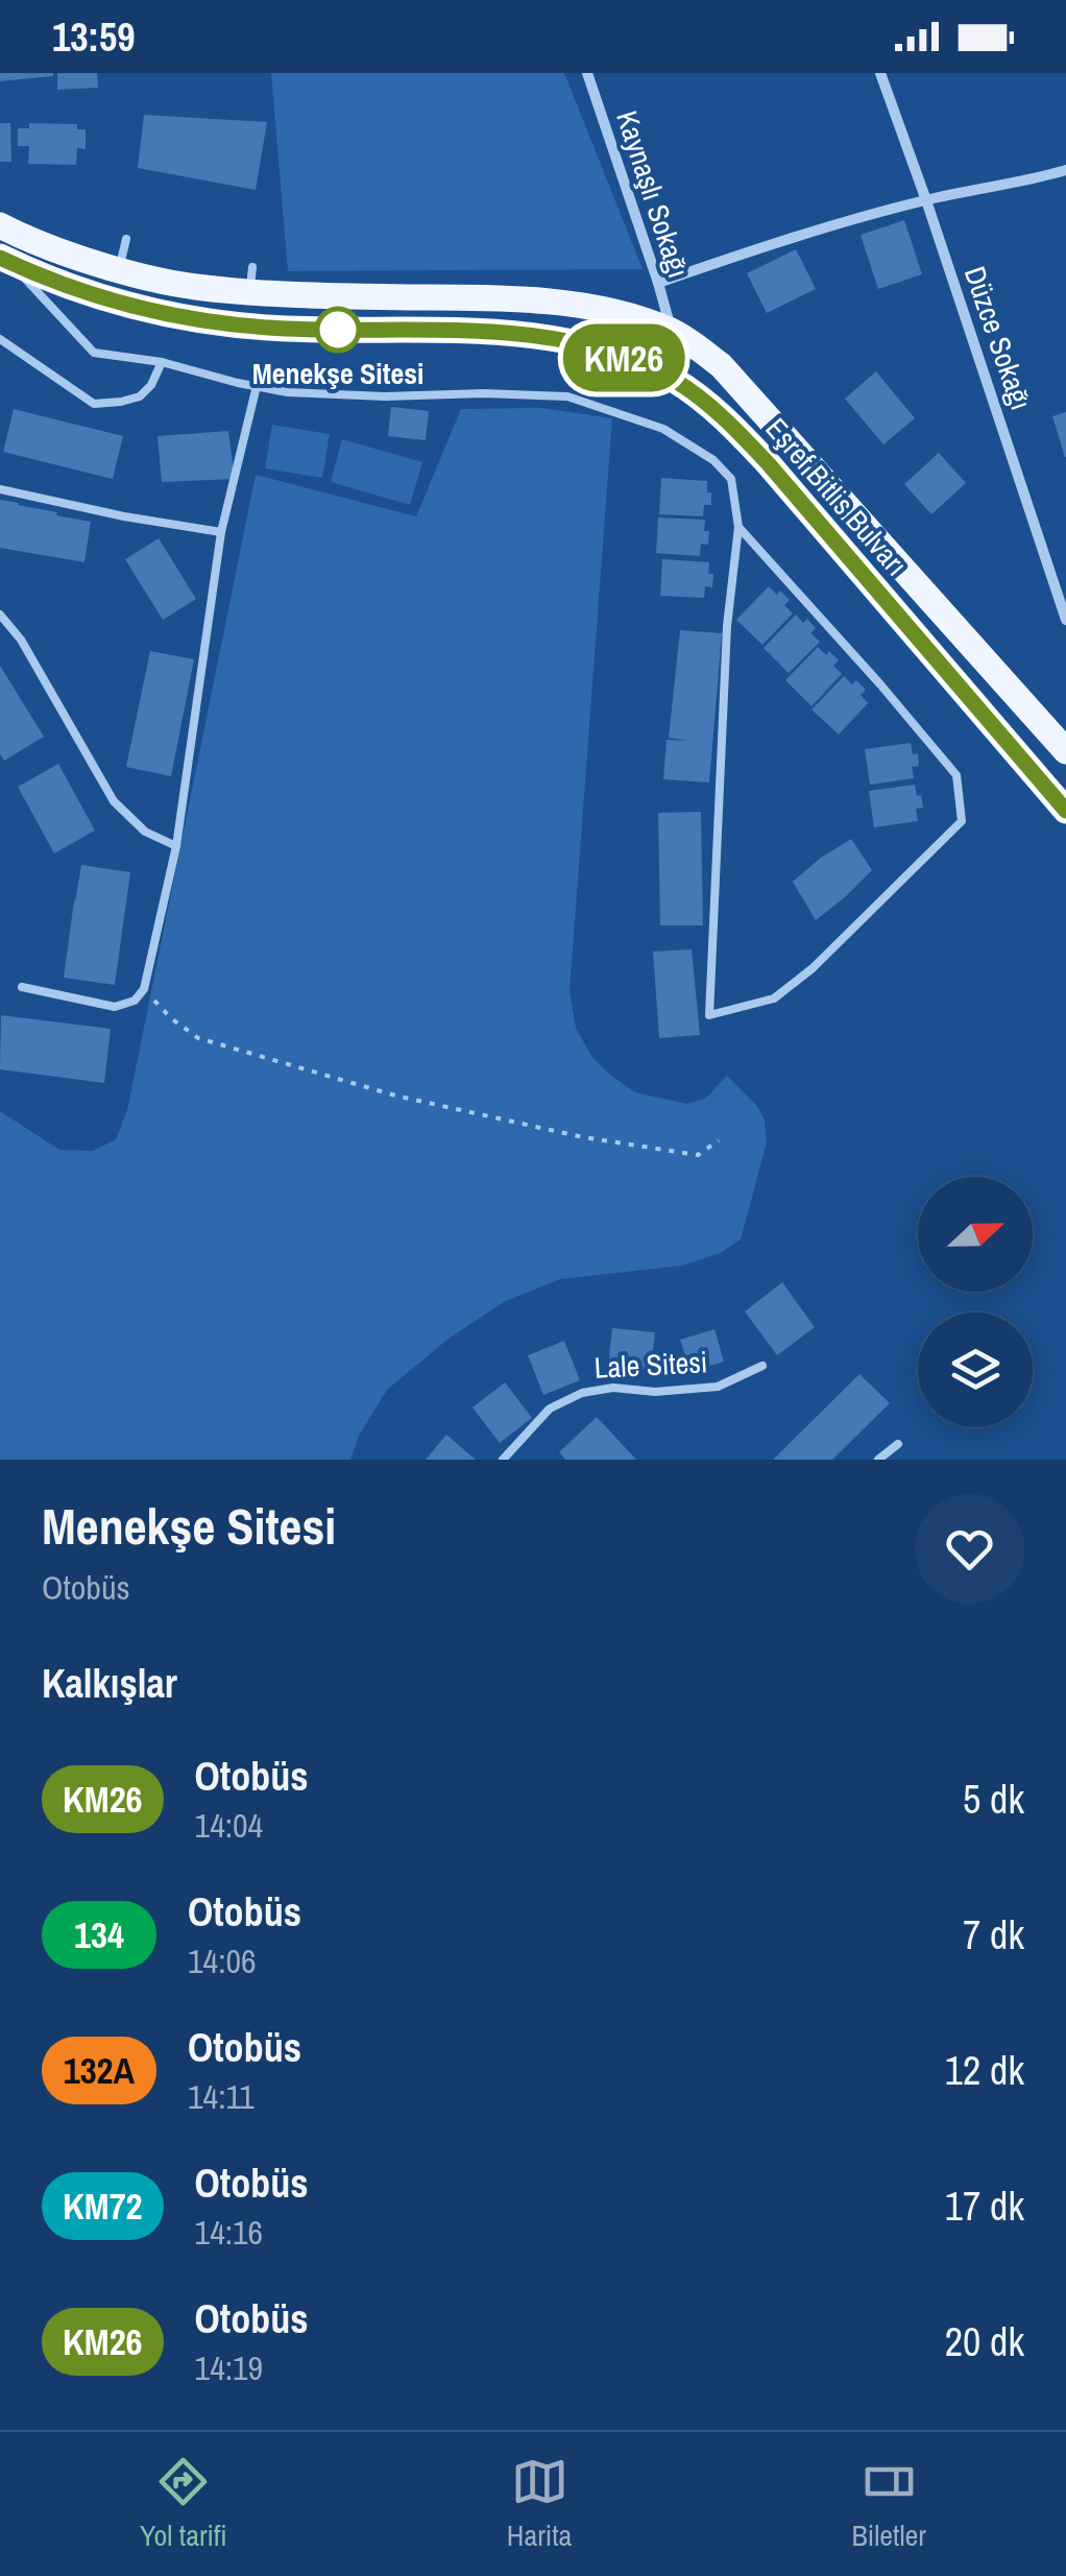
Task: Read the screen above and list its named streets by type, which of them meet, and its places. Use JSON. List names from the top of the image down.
{
  "streets": {
    "main road": ["Eşref Bitlis Bulvarı"],
    "street": ["Kaynaşlı Sokağı", "Düzce Sokağı"],
    "lane": ["Lale Sitesi"]
  },
  "crossings": [
    ["Kaynaşlı Sokağı", "Eşref Bitlis Bulvarı"]
  ],
  "places": ["Menekşe Sitesi"],
  "lines": ["bus line KM26"],
  "north": "right",
  "page": {
    "status": "13:59",
    "on_map": "KM26",
    "heading": [
      ["Menekşe Sitesi", "Otobüs"],
      "Kalkışlar"
    ],
    "list": [
      {
        "mark": "KM26",
        "name": "Otobüs",
        "note": "14:04",
        "value": "5 dk"
      },
      {
        "mark": "134",
        "name": "Otobüs",
        "note": "14:06",
        "value": "7 dk"
      },
      {
        "mark": "132A",
        "name": "Otobüs",
        "note": "14:11",
        "value": "12 dk"
      },
      {
        "mark": "KM72",
        "name": "Otobüs",
        "note": "14:16",
        "value": "17 dk"
      },
      {
        "mark": "KM26",
        "name": "Otobüs",
        "note": "14:19",
        "value": "20 dk"
      }
    ],
    "tabs": ["Yol tarifi", "Harita", "Biletler"]
  }
}
